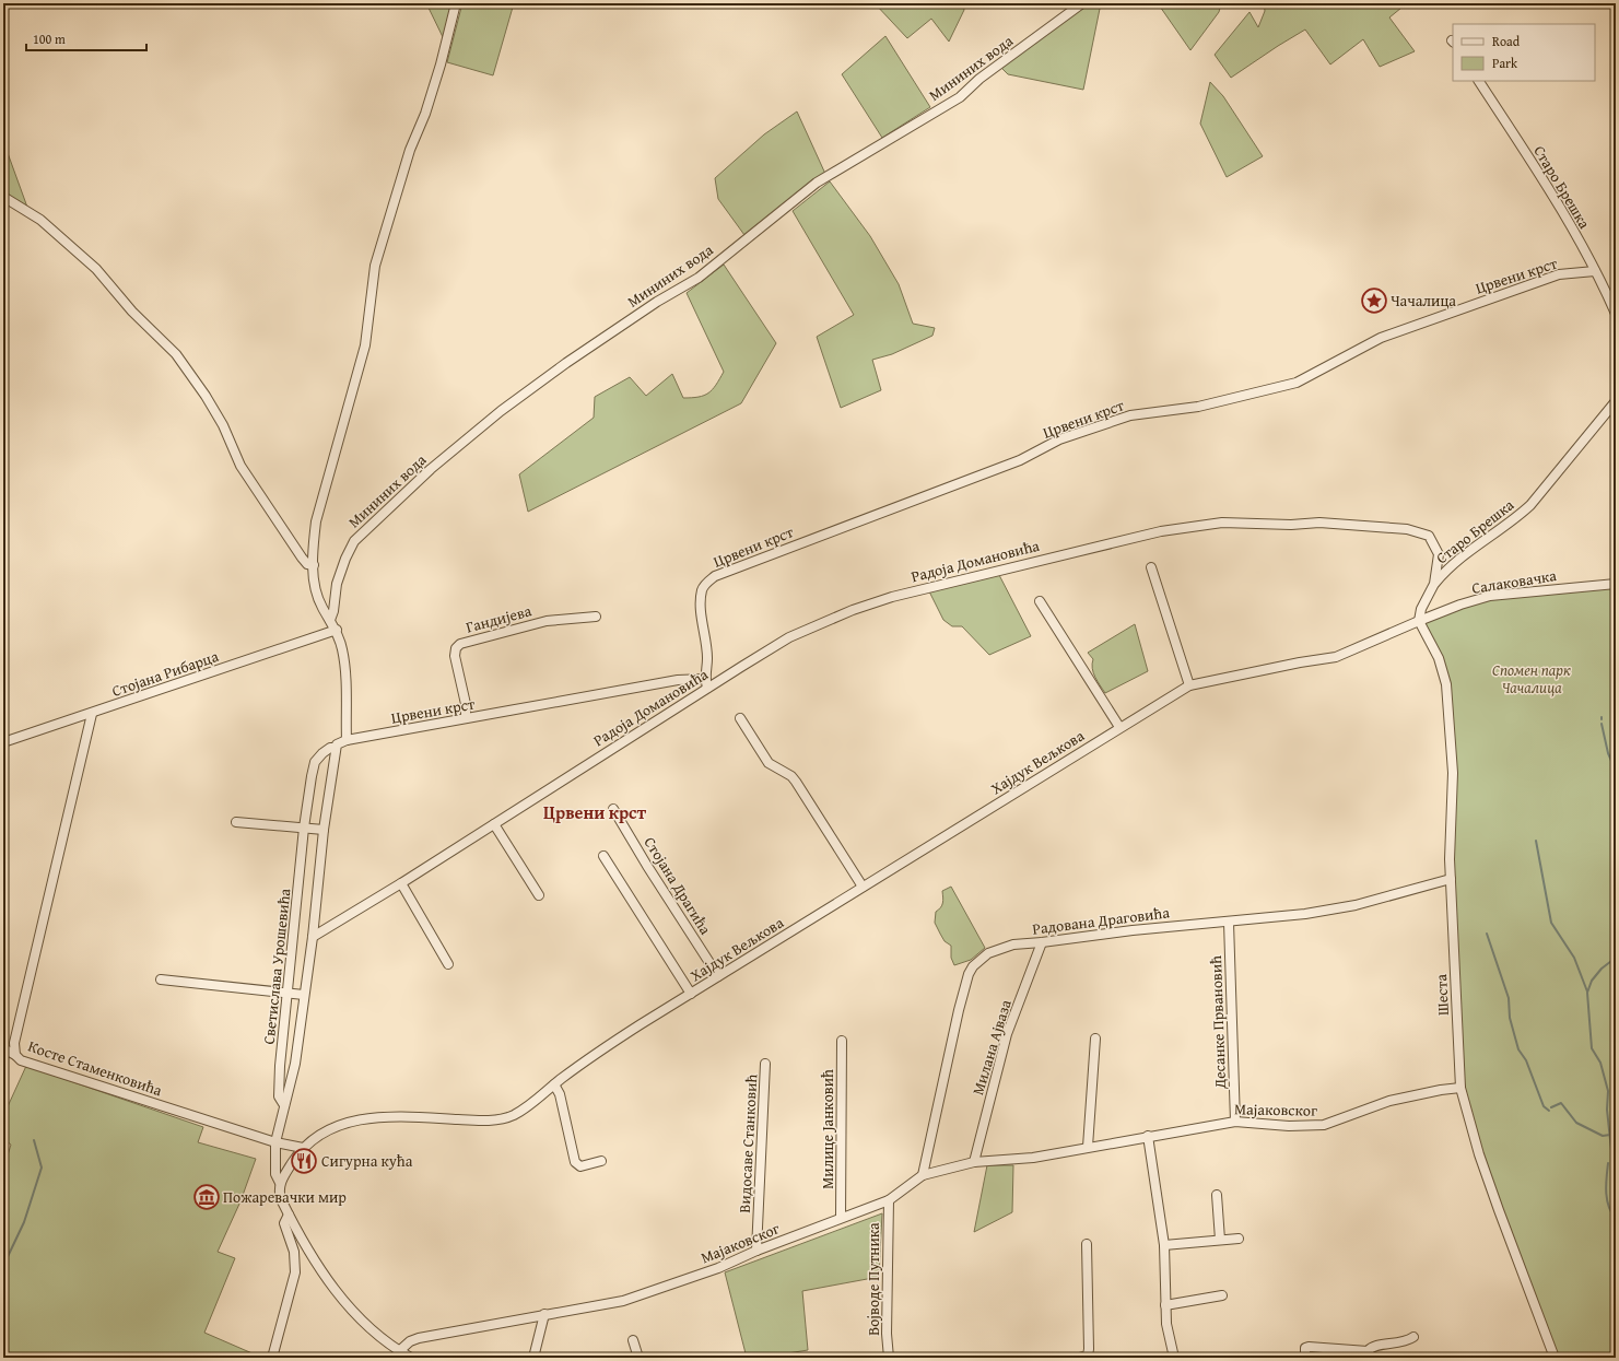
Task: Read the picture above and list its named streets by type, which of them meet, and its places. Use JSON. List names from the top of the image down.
{
  "streets": {
    "street": [
      "Мининих вода",
      "Старо Брешка",
      "Црвени крст",
      "Радоја Домановића",
      "Салаковачка",
      "Гандијева",
      "Стојана Рибарца",
      "Хајдук Вељкова",
      "Стојана Драгића",
      "Радована Драговића",
      "Светислава Урошевића",
      "Шеста",
      "Десанке Првановић",
      "Милана Ајваза",
      "Косте Стаменковића",
      "Мајаковског",
      "Милице Јанковић",
      "Видосаве Станковић",
      "Војводе Путника"
    ]
  },
  "crossings": [
    ["Старо Брешка", "Црвени крст"],
    ["Старо Брешка", "Радоја Домановића"],
    ["Црвени крст", "Радоја Домановића"],
    ["Црвени крст", "Гандијева"],
    ["Црвени крст", "Светислава Урошевића"],
    ["Радоја Домановића", "Салаковачка"],
    ["Радоја Домановића", "Хајдук Вељкова"],
    ["Радоја Домановића", "Светислава Урошевића"],
    ["Радоја Домановића", "Шеста"],
    ["Салаковачка", "Хајдук Вељкова"],
    ["Салаковачка", "Шеста"],
    ["Стојана Рибарца", "Косте Стаменковића"],
    ["Хајдук Вељкова", "Стојана Драгића"],
    ["Хајдук Вељкова", "Светислава Урошевића"],
    ["Хајдук Вељкова", "Шеста"],
    ["Хајдук Вељкова", "Косте Стаменковића"],
    ["Радована Драговића", "Шеста"],
    ["Радована Драговића", "Десанке Првановић"],
    ["Радована Драговића", "Милана Ајваза"],
    ["Радована Драговића", "Мајаковског"],
    ["Светислава Урошевића", "Косте Стаменковића"],
    ["Шеста", "Мајаковског"],
    ["Десанке Првановић", "Мајаковског"],
    ["Милана Ајваза", "Мајаковског"],
    ["Мајаковског", "Милице Јанковић"],
    ["Мајаковског", "Видосаве Станковић"],
    ["Мајаковског", "Војводе Путника"]
  ],
  "districts": ["Црвени крст"],
  "parks": ["Спомен парк Чачалица"],
  "places": {
    "place": ["Чачалица"],
    "restaurant": ["Сигурна кућа"],
    "museum": ["Пожаревачки мир"]
  },
  "legend": ["Road", "Park"],
  "scale_bar": "100 m"
}
